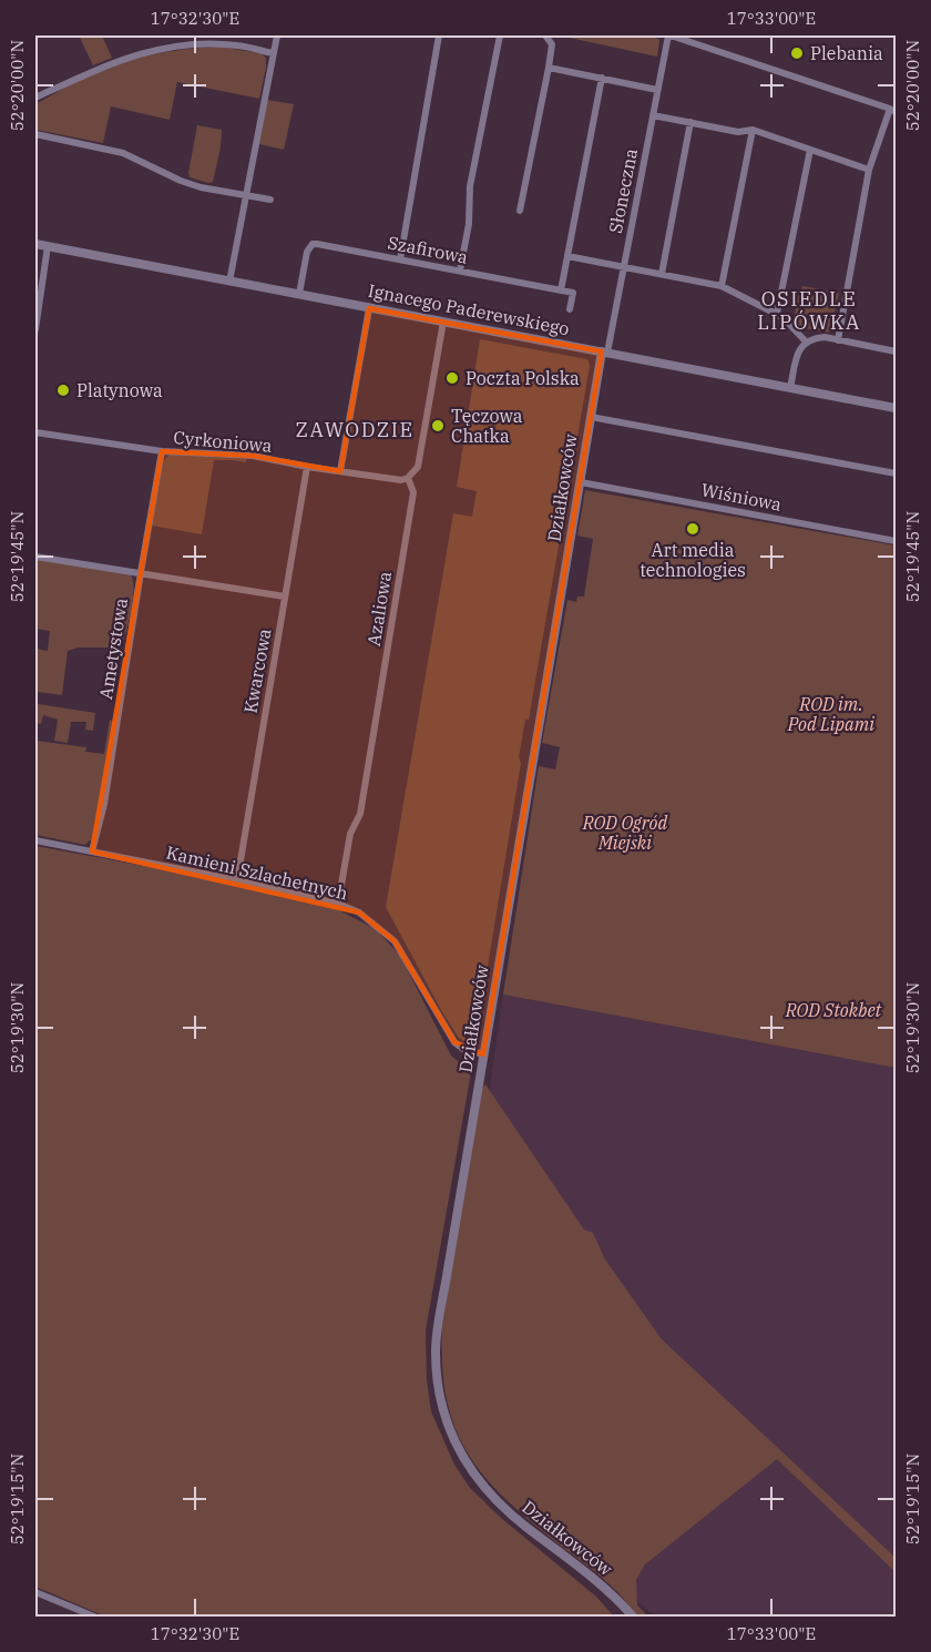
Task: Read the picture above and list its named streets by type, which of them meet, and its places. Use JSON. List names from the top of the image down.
{
  "streets": {
    "street": [
      "Słoneczna",
      "Szafirowa",
      "Ignacego Paderewskiego",
      "Cyrkoniowa",
      "Działkowców",
      "Wiśniowa",
      "Azaliowa",
      "Ametystowa",
      "Kwarcowa",
      "Kamieni Szlachetnych"
    ]
  },
  "crossings": [
    ["Słoneczna", "Ignacego Paderewskiego"],
    ["Słoneczna", "Działkowców"],
    ["Szafirowa", "Ignacego Paderewskiego"],
    ["Ignacego Paderewskiego", "Działkowców"],
    ["Ignacego Paderewskiego", "Azaliowa"],
    ["Cyrkoniowa", "Azaliowa"],
    ["Cyrkoniowa", "Ametystowa"],
    ["Cyrkoniowa", "Kwarcowa"],
    ["Działkowców", "Wiśniowa"],
    ["Działkowców", "Kamieni Szlachetnych"],
    ["Azaliowa", "Kamieni Szlachetnych"],
    ["Ametystowa", "Kamieni Szlachetnych"],
    ["Kwarcowa", "Kamieni Szlachetnych"]
  ],
  "districts": ["OSIEDLE LIPÓWKA", "ZAWODZIE"],
  "parks": ["ROD im. Pod Lipami", "ROD Ogród Miejski", "ROD Stokbet"],
  "places": [
    "Plebania",
    "Poczta Polska",
    "Platynowa",
    "Tęczowa Chatka",
    "Art media technologies"
  ],
  "coordinates": [
    "17°32'30\"E",
    "17°33'00\"E",
    "52°20'00\"N",
    "52°19'45\"N",
    "52°19'30\"N",
    "52°19'15\"N"
  ]
}
